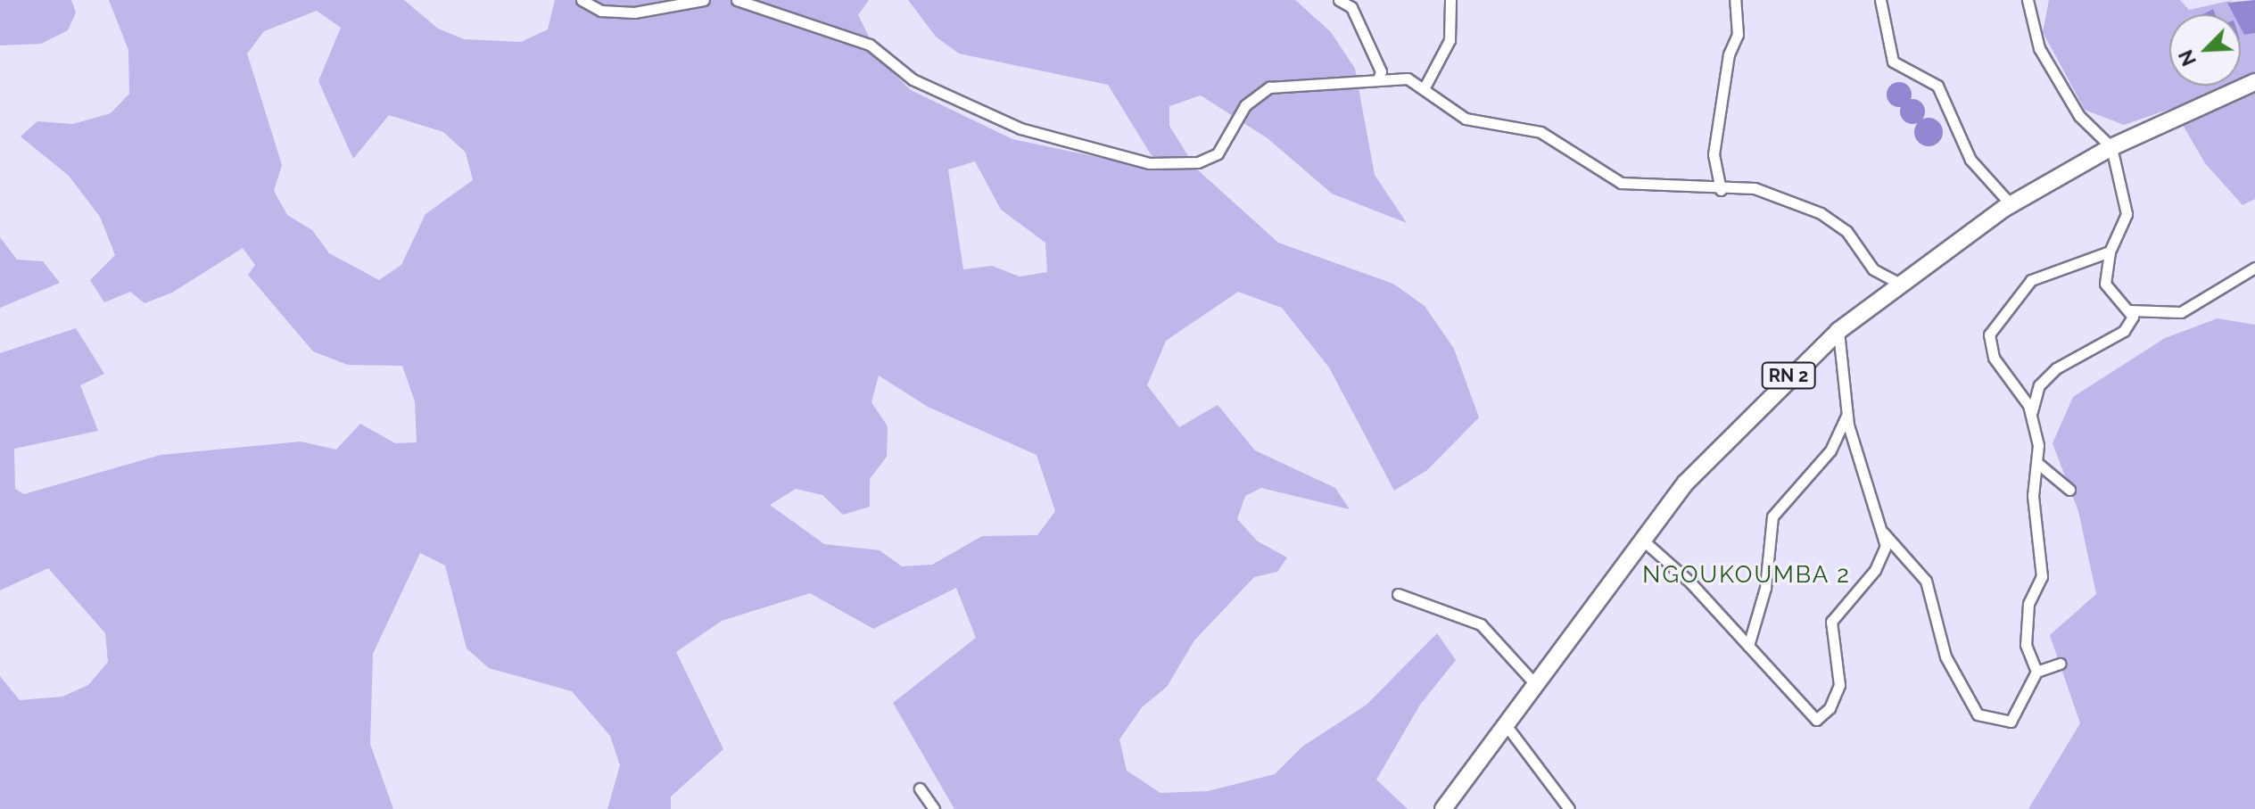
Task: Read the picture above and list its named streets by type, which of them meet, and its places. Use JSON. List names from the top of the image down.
{
  "streets": {
    "main road": ["RN 2"]
  },
  "districts": ["NGOUKOUMBA 2"],
  "north": "bottom left"
}
